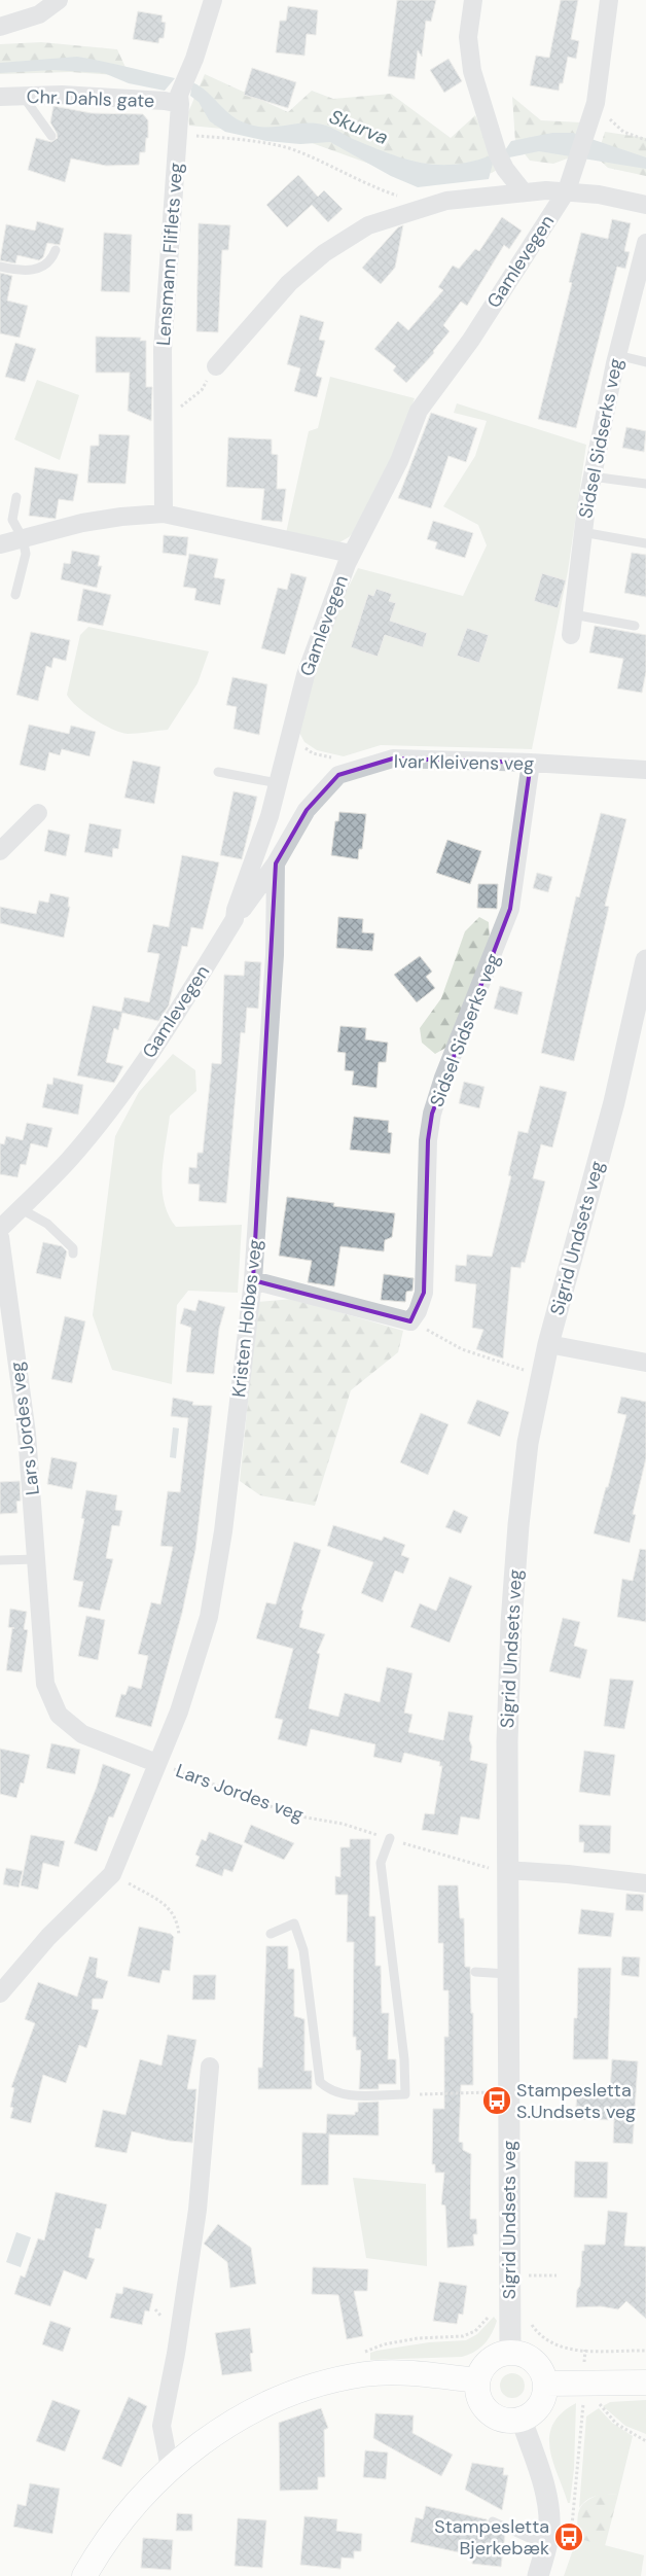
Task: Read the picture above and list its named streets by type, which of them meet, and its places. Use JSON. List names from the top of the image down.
{
  "streets": {
    "street": [
      "Chr. Dahls gate",
      "Lensmann Fliflets veg",
      "Gamlevegen",
      "Sidsel Sidserks veg",
      "Ivar Kleivens veg",
      "Sigrid Undsets veg",
      "Kristen Holbøs veg",
      "Lars Jordes veg"
    ]
  },
  "crossings": [
    ["Chr. Dahls gate", "Lensmann Fliflets veg"],
    ["Gamlevegen", "Ivar Kleivens veg"],
    ["Sidsel Sidserks veg", "Ivar Kleivens veg"],
    ["Ivar Kleivens veg", "Kristen Holbøs veg"],
    ["Sigrid Undsets veg", "Lars Jordes veg"],
    ["Kristen Holbøs veg", "Lars Jordes veg"]
  ],
  "water": ["Skurva"],
  "places": {
    "bus stop": ["Stampesletta S.Undsets veg", "Stampesletta Bjerkebæk"]
  }
}
